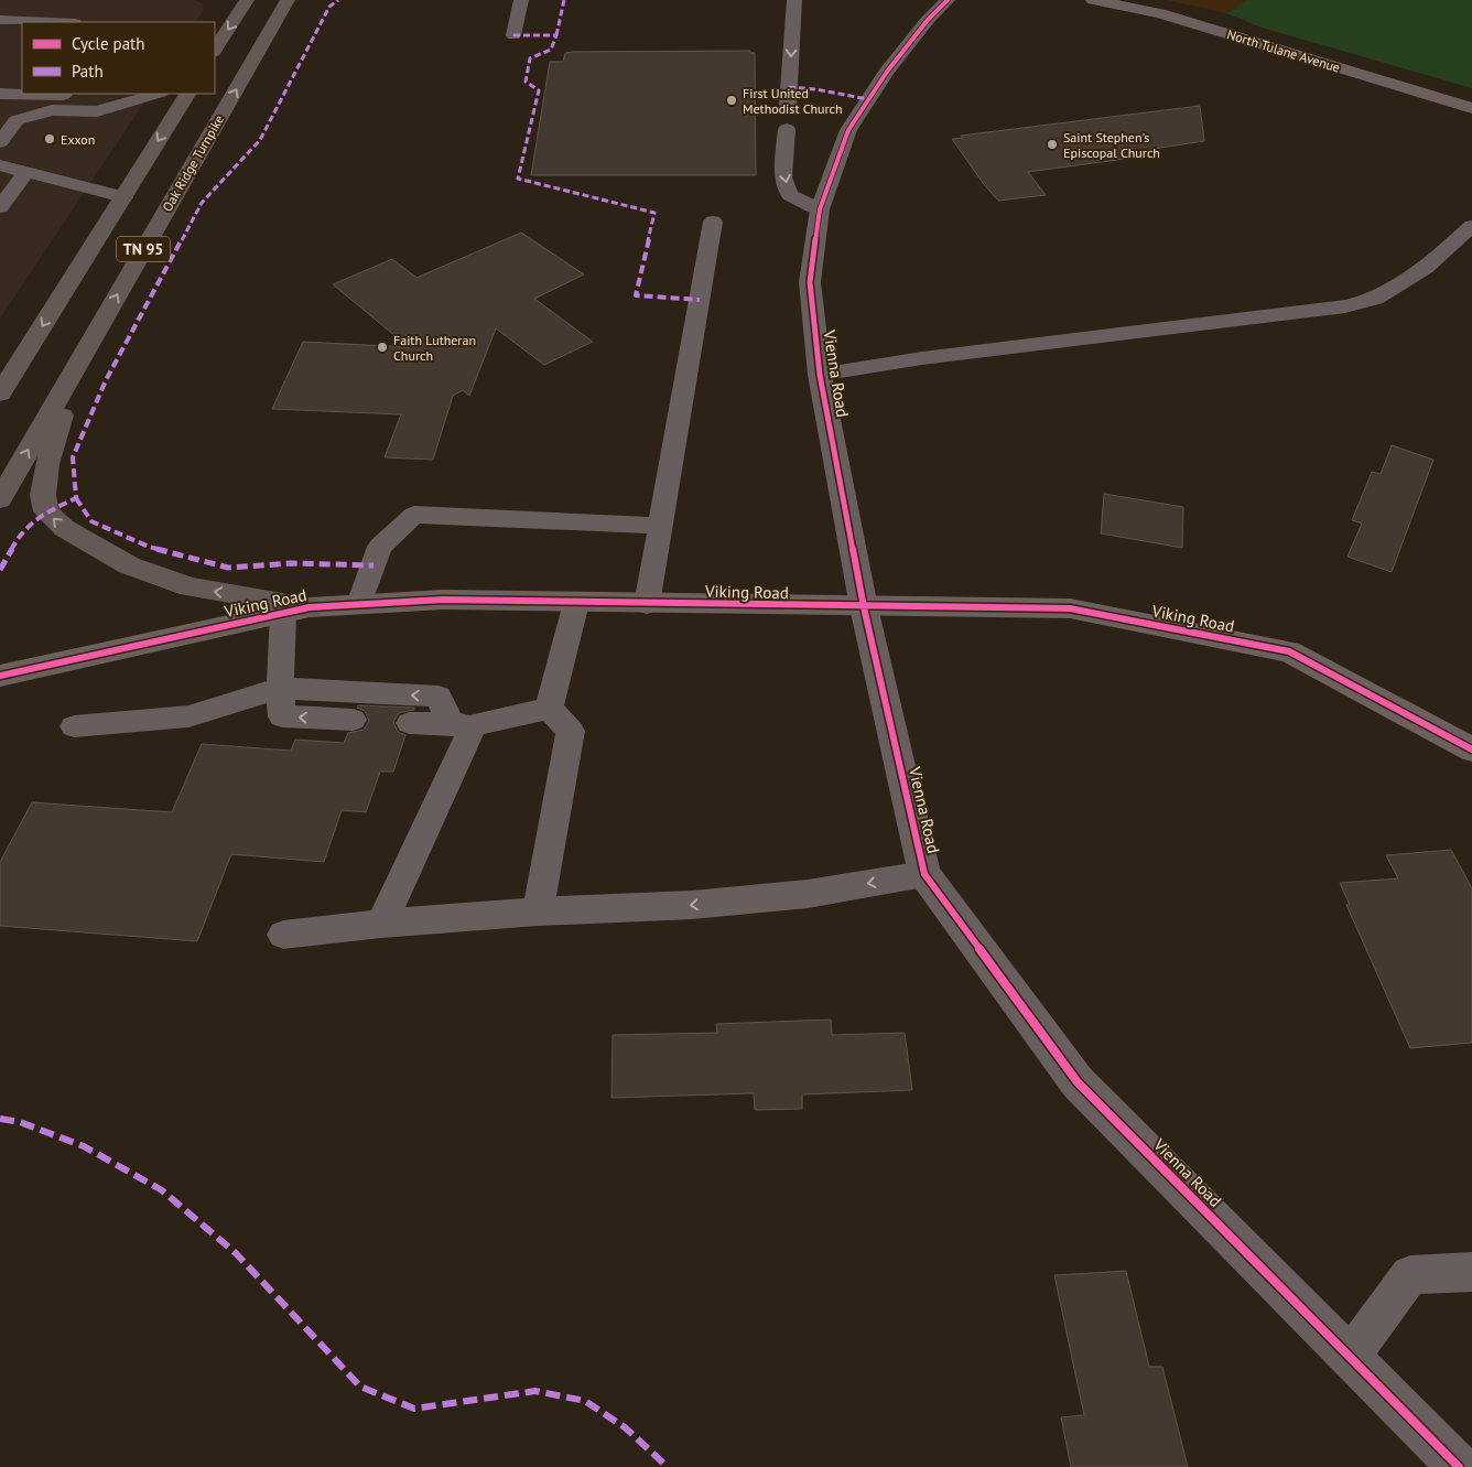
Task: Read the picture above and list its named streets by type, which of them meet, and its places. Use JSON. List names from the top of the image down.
{
  "streets": {
    "highway": ["Oak Ridge Turnpike", "TN 95"],
    "street": ["North Tulane Avenue", "Vienna Road", "Viking Road"]
  },
  "crossings": [
    ["Vienna Road", "Viking Road"]
  ],
  "places": [
    "First United Methodist Church",
    "Exxon",
    "Saint Stephen's Episcopal Church",
    "Faith Lutheran Church"
  ],
  "legend": ["Cycle path", "Path"]
}
